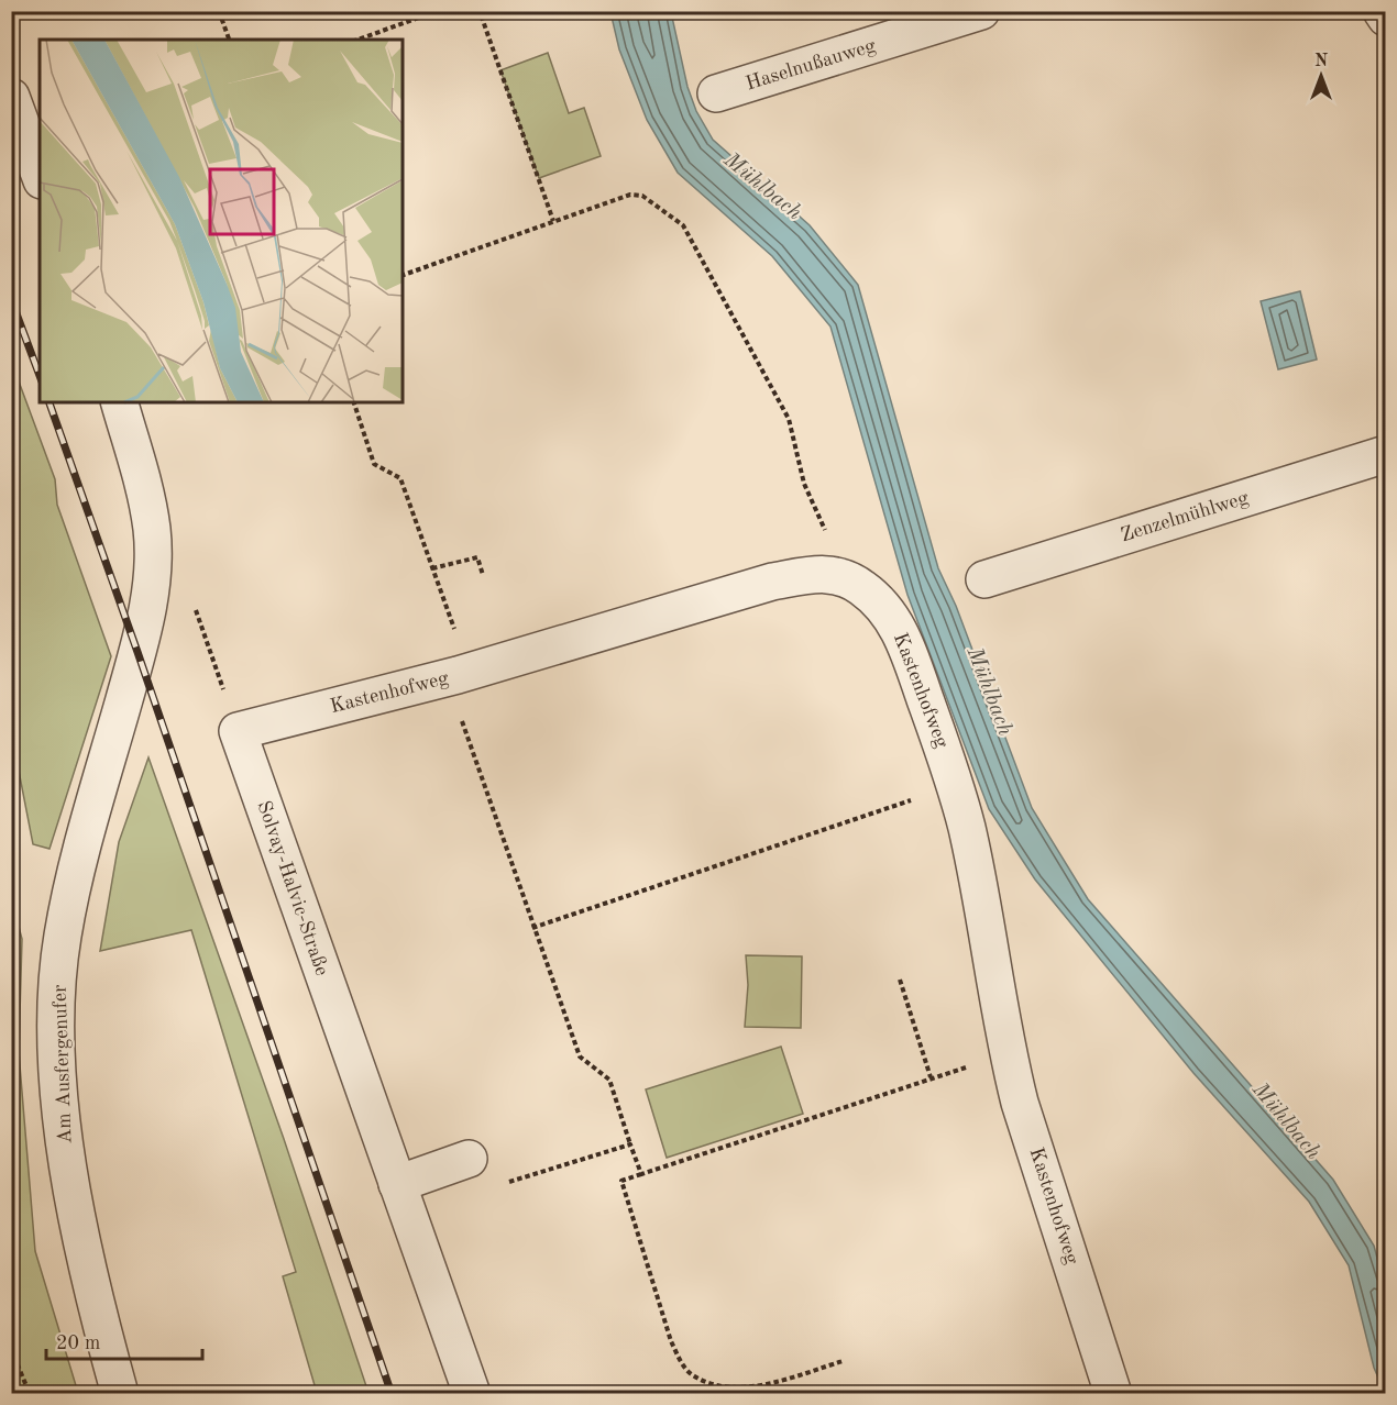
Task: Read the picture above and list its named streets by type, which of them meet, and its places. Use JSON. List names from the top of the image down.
{
  "streets": {
    "street": [
      "Haselnußauweg",
      "Zenzelmühlweg",
      "Kastenhofweg",
      "Solvay-Halvic-Straße",
      "Am Ausfergenufer"
    ]
  },
  "crossings": [
    ["Kastenhofweg", "Solvay-Halvic-Straße"]
  ],
  "water": ["Mühlbach"],
  "scale_bar": "20 m",
  "north": "top"
}
